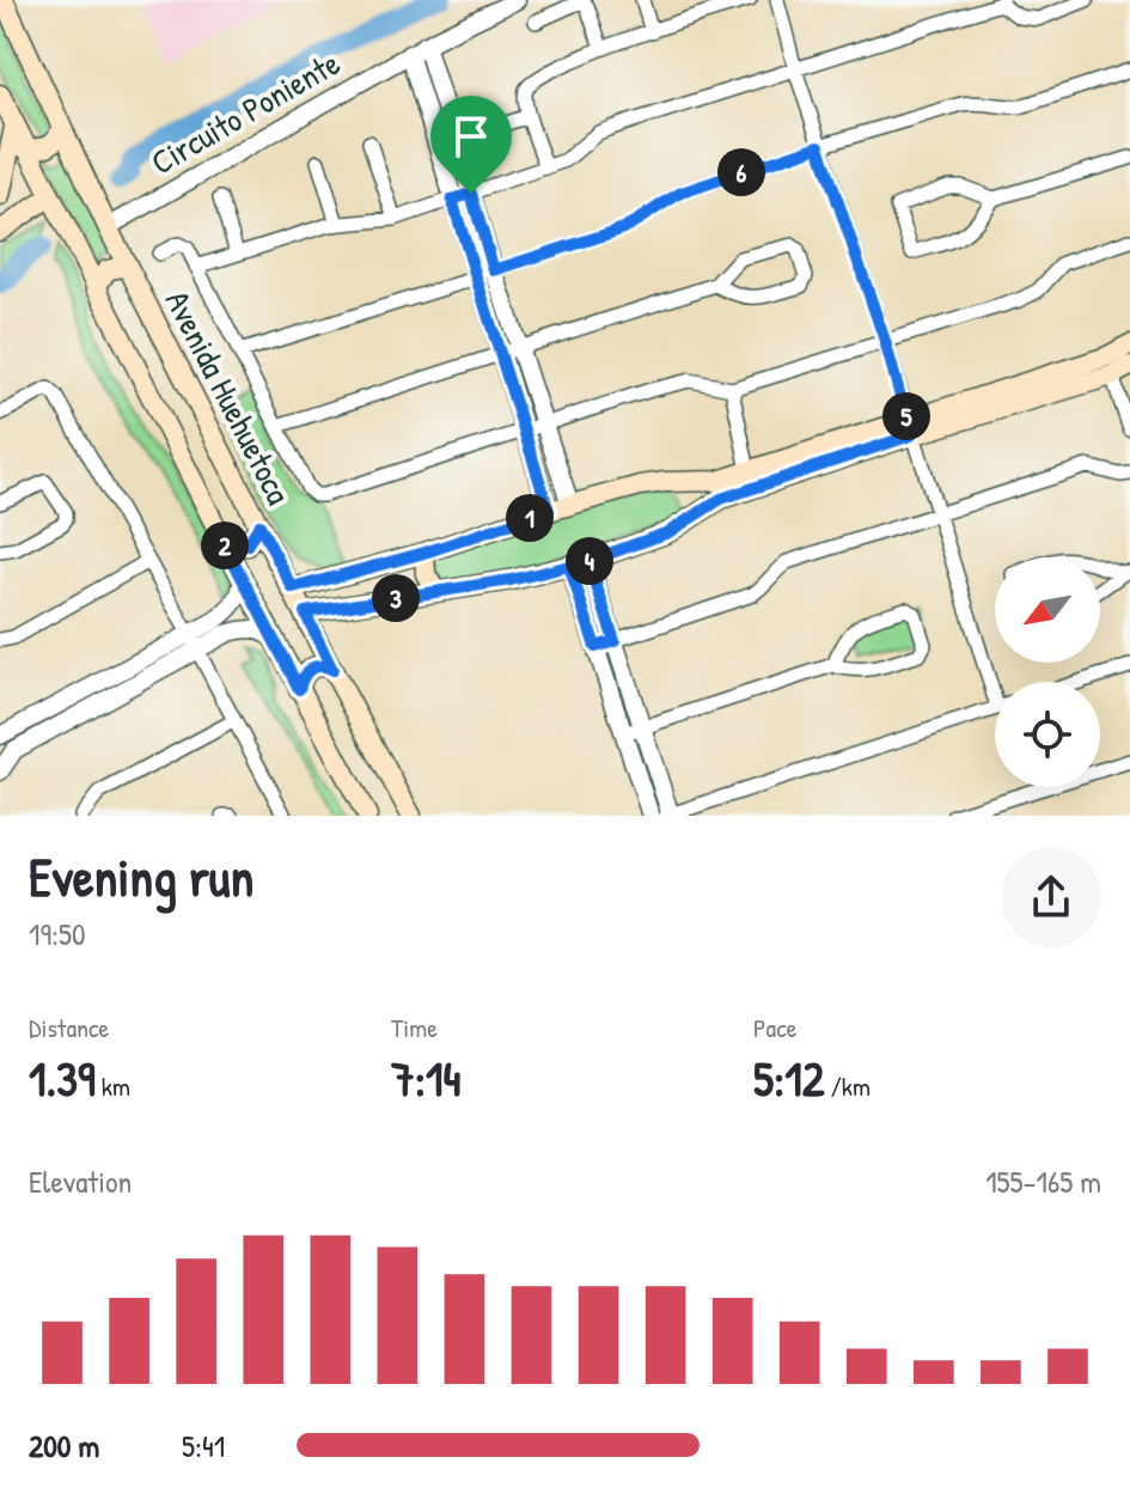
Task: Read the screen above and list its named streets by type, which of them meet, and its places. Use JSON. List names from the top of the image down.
{
  "streets": {
    "main road": ["Avenida Huehuetoca"],
    "street": ["Circuito Poniente"]
  },
  "crossings": [
    ["Circuito Poniente", "Avenida Huehuetoca"]
  ],
  "north": "bottom left",
  "page": {
    "pins": [
      "6",
      "5",
      "1",
      "2",
      "4",
      "3"
    ],
    "heading": ["Evening run", "19:50"],
    "stats": [
      ["Distance", "1.39 km"],
      ["Time", "7:14"],
      ["Pace", "5:12 /km"]
    ],
    "chart": ["Elevation", "155–165 m"],
    "list": [
      {
        "name": "200 m",
        "note": "5:41"
      }
    ]
  }
}
